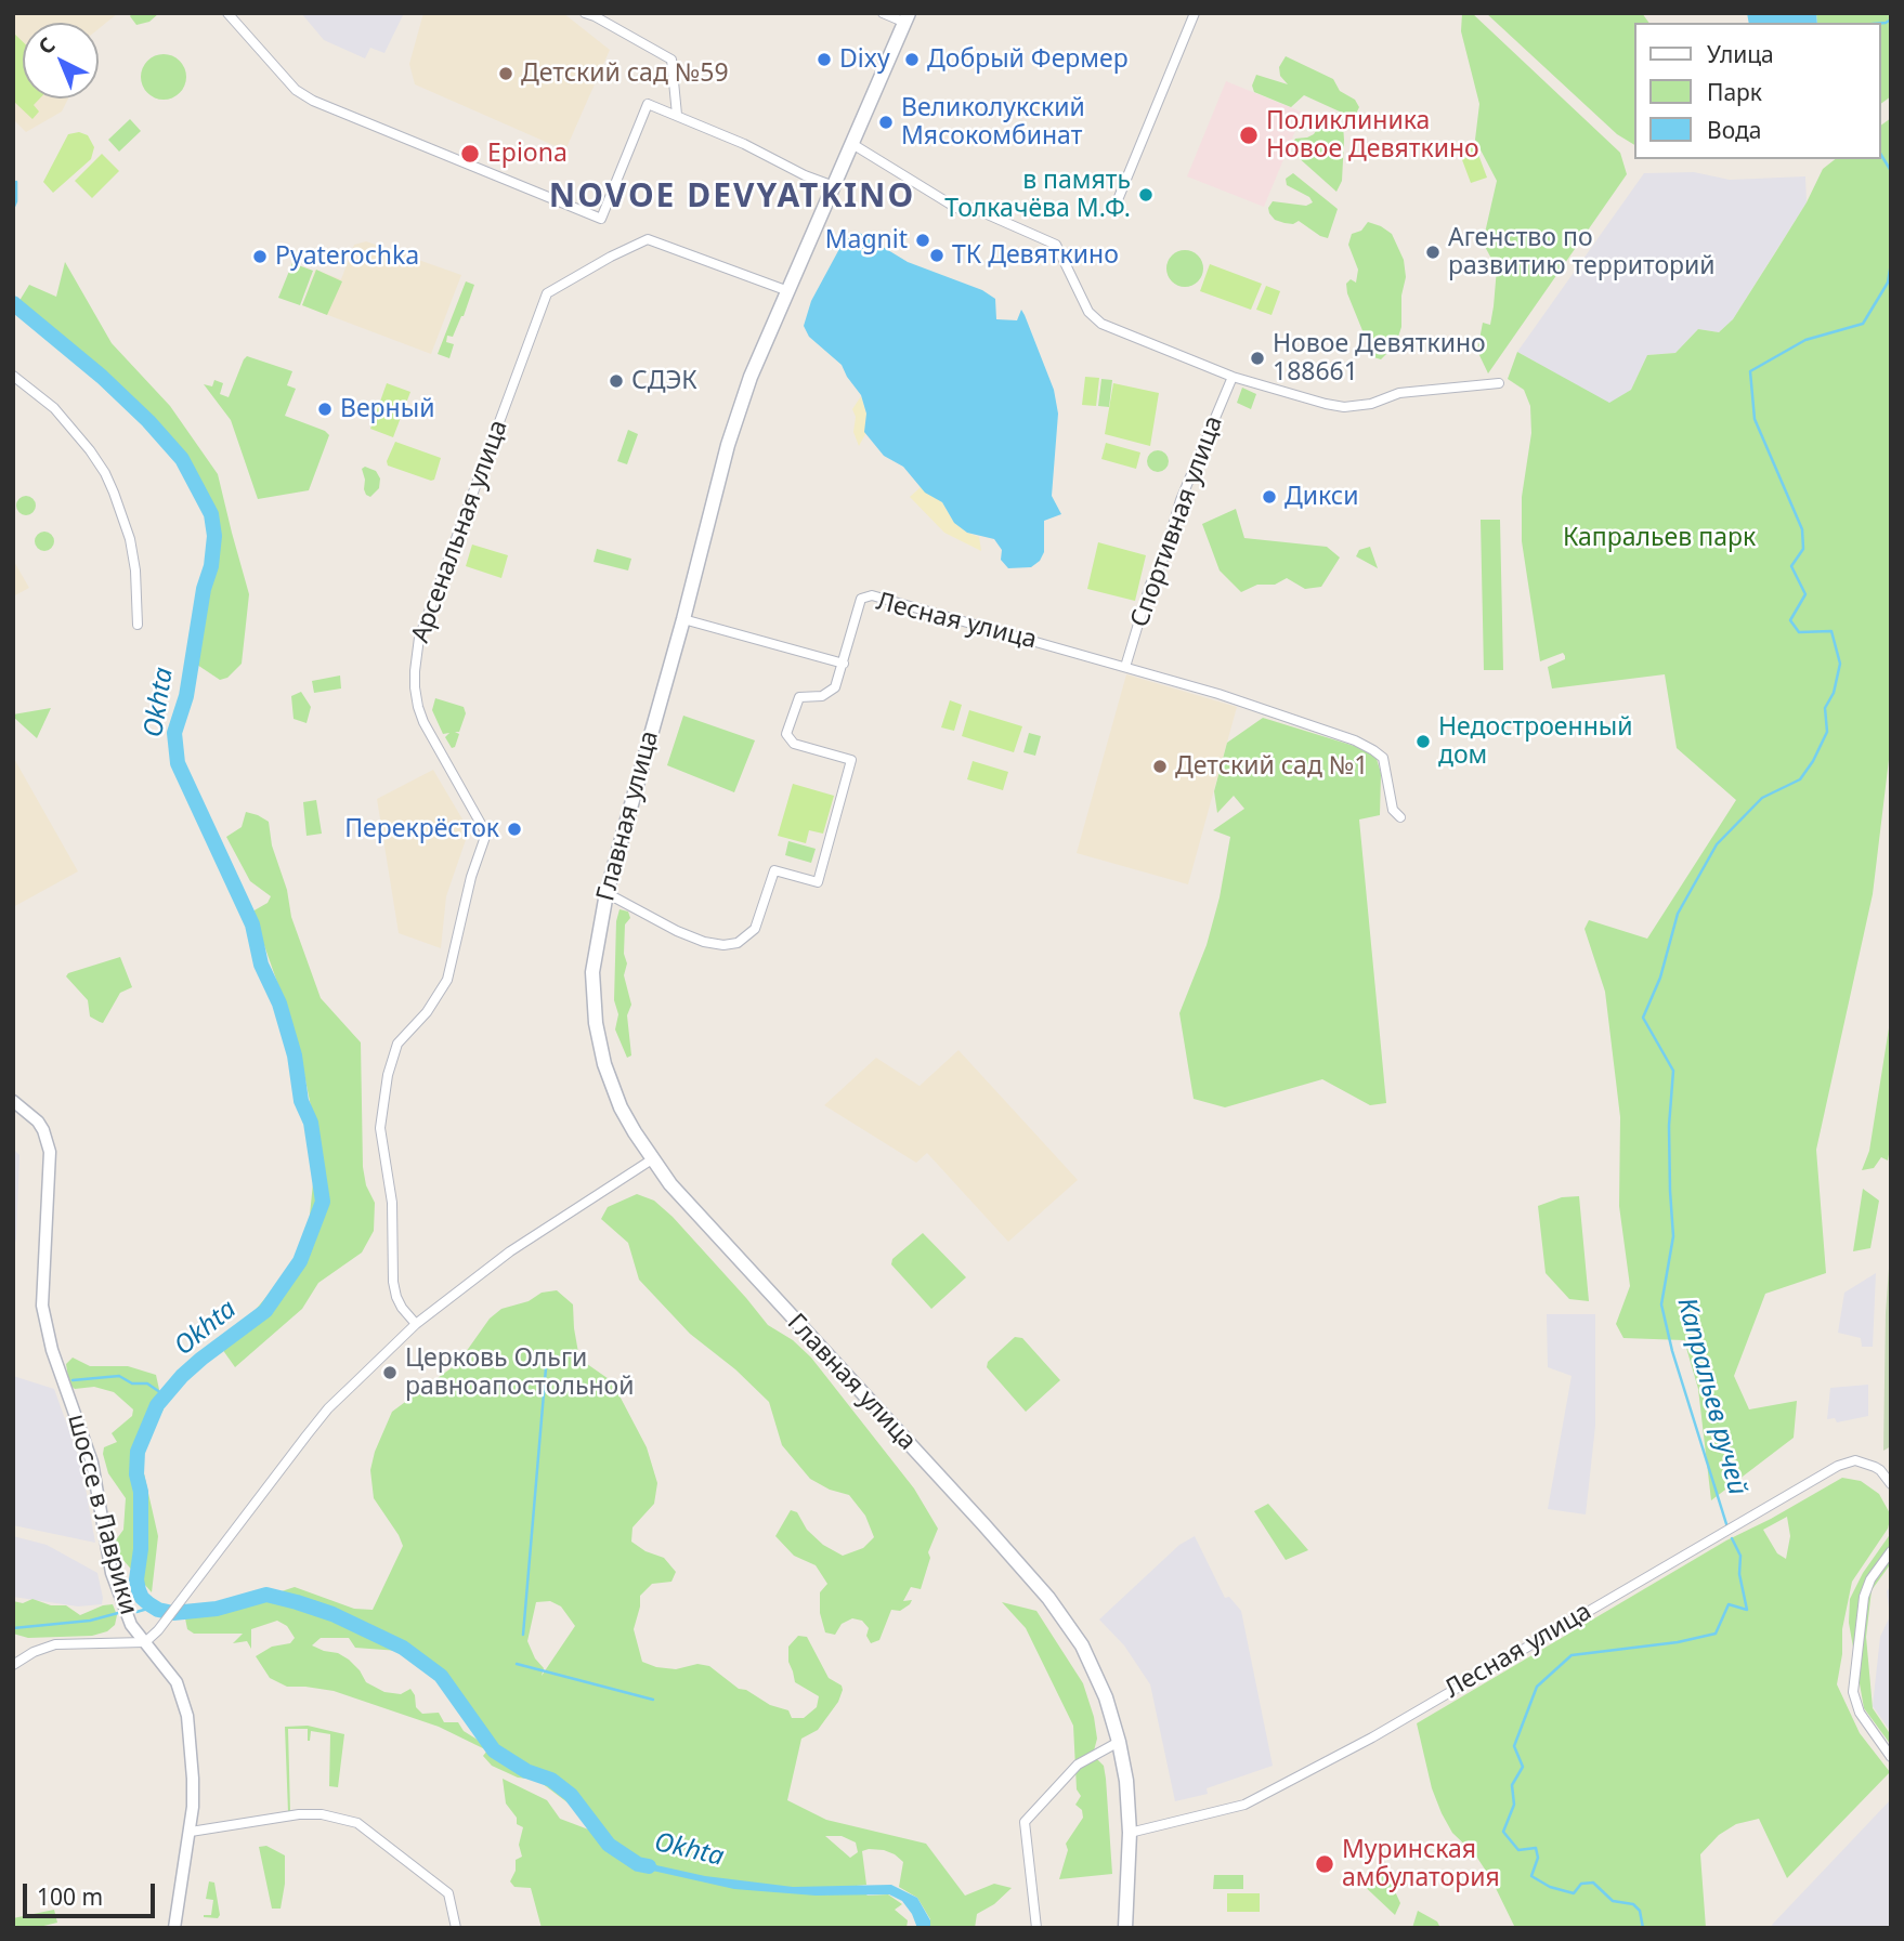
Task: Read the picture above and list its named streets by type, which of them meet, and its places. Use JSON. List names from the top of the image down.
{
  "streets": {
    "main road": ["Главная улица"],
    "street": [
      "Спортивная улица",
      "Арсенальная улица",
      "Лесная улица",
      "шоссе в Лаврики"
    ]
  },
  "crossings": [
    ["Спортивная улица", "Лесная улица"],
    ["Арсенальная улица", "Главная улица"],
    ["Лесная улица", "Главная улица"]
  ],
  "districts": ["NOVOE DEVYATKINO"],
  "water": ["Okhta", "Капральев ручей"],
  "parks": ["Капральев парк"],
  "places": [
    "Dixy",
    "Добрый Фермер",
    "Детский сад №59",
    "Великолукский Мясокомбинат",
    "Поликлиника Новое Девяткино",
    "Epiona",
    "в память Толкачёва М.Ф.",
    "Magnit",
    "Агенство по развитию территорий",
    "ТК Девяткино",
    "Pyaterochka",
    "Новое Девяткино 188661",
    "СДЭК",
    "Верный",
    "Дикси",
    "Недостроенный дом",
    "Детский сад №1",
    "Перекрёсток",
    "Церковь Ольги равноапостольной",
    "Муринская амбулатория"
  ],
  "legend": ["Улица", "Парк", "Вода"],
  "scale_bar": "100 m",
  "north": "top left"
}
